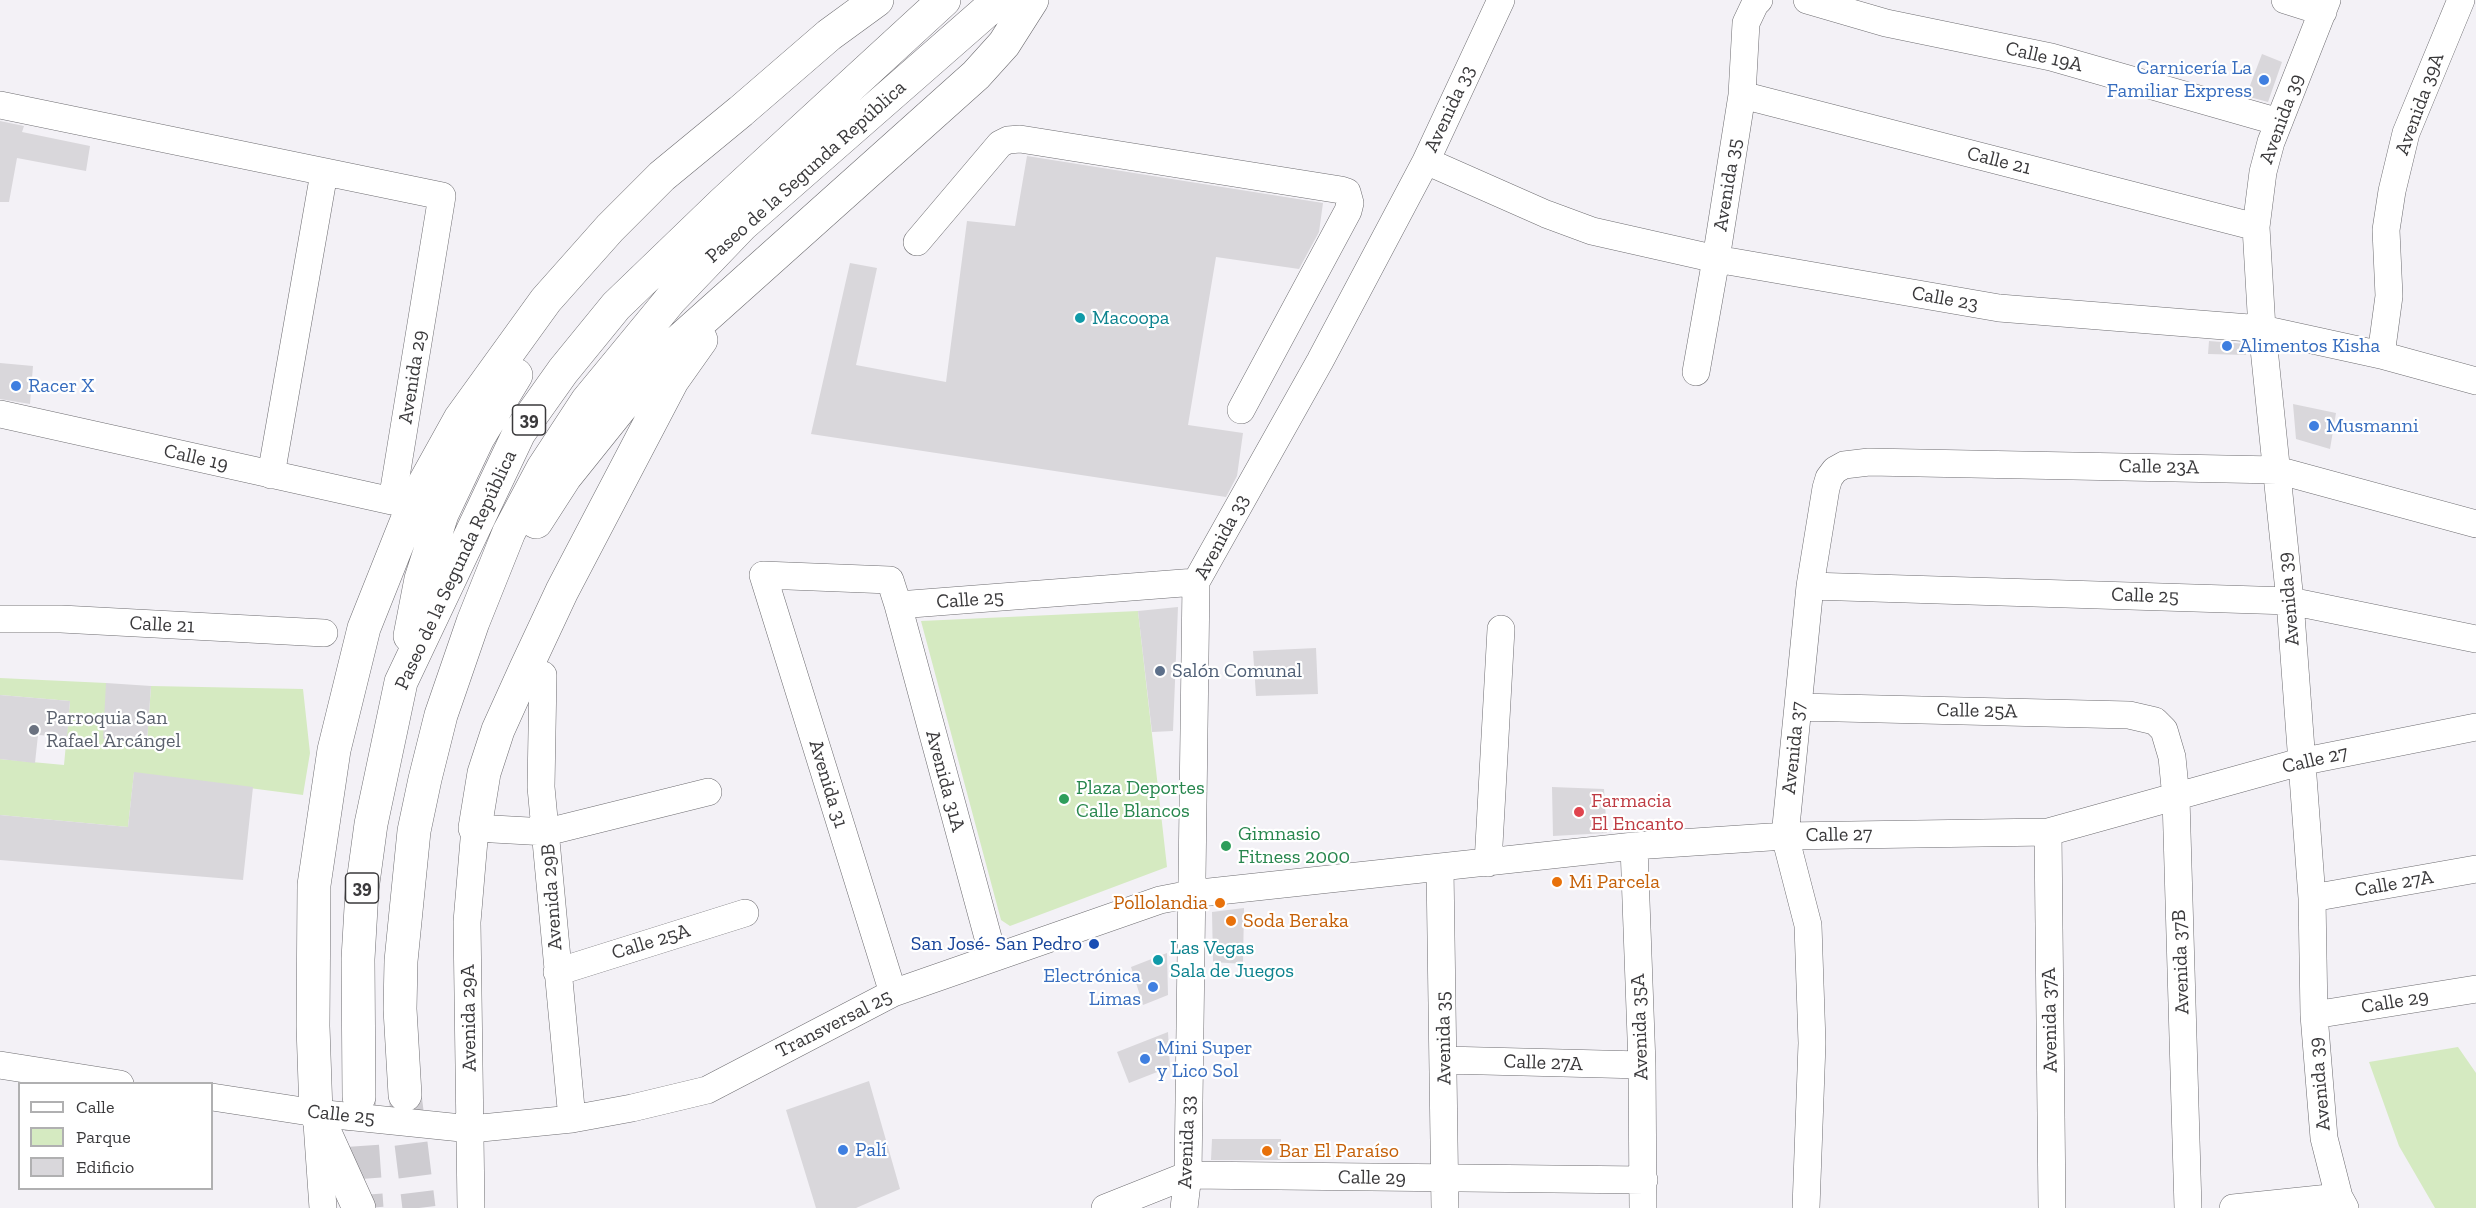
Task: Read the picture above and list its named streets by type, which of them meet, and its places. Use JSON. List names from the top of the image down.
{
  "streets": {
    "highway": ["Paseo de la Segunda República", "39"],
    "street": [
      "Calle 19A",
      "Avenida 39A",
      "Avenida 33",
      "Avenida 39",
      "Calle 21",
      "Avenida 35",
      "Calle 23",
      "Avenida 29",
      "Calle 19",
      "Calle 23A",
      "Calle 25",
      "Calle 25A",
      "Avenida 37",
      "Calle 27",
      "Avenida 31A",
      "Avenida 31",
      "Calle 27A",
      "Avenida 29B",
      "Avenida 37B",
      "Calle 29",
      "Avenida 29A",
      "Avenida 37A",
      "Transversal 25",
      "Avenida 35A"
    ]
  },
  "crossings": [
    ["Calle 19A", "Avenida 39"],
    ["Avenida 39A", "Calle 23"],
    ["Avenida 33", "Calle 23"],
    ["Avenida 33", "Calle 25"],
    ["Avenida 33", "Calle 27"],
    ["Avenida 33", "Calle 29"],
    ["Avenida 33", "Transversal 25"],
    ["Avenida 39", "Calle 21"],
    ["Avenida 39", "Calle 23"],
    ["Avenida 39", "Calle 23A"],
    ["Avenida 39", "Calle 25"],
    ["Avenida 39", "Calle 27"],
    ["Avenida 39", "Calle 27A"],
    ["Avenida 39", "Calle 29"],
    ["Calle 21", "Avenida 35"],
    ["Avenida 35", "Calle 23"],
    ["Avenida 35", "Calle 27"],
    ["Avenida 35", "Calle 27A"],
    ["Avenida 35", "Calle 29"],
    ["Avenida 29", "Calle 19"],
    ["Calle 23A", "Avenida 37"],
    ["Calle 25", "Avenida 37"],
    ["Calle 25", "Avenida 31A"],
    ["Calle 25", "Avenida 31"],
    ["Calle 25", "Avenida 29A"],
    ["Calle 25", "Transversal 25"],
    ["Calle 25A", "Avenida 37"],
    ["Calle 25A", "Avenida 29B"],
    ["Calle 25A", "Avenida 37B"],
    ["Avenida 37", "Calle 27"],
    ["Calle 27", "Avenida 37B"],
    ["Calle 27", "Avenida 37A"],
    ["Calle 27", "Transversal 25"],
    ["Calle 27", "Avenida 35A"],
    ["Avenida 31A", "Avenida 31"],
    ["Avenida 31A", "Transversal 25"],
    ["Avenida 31", "Transversal 25"],
    ["Calle 27A", "Avenida 35A"],
    ["Avenida 29B", "Transversal 25"],
    ["Calle 29", "Avenida 35A"],
    ["Avenida 29A", "Transversal 25"]
  ],
  "places": [
    "Carnicería La Familiar Express",
    "Macoopa",
    "Alimentos Kisha",
    "Racer X",
    "Musmanni",
    "Salón Comunal",
    "Parroquia San Rafael Arcángel",
    "Plaza Deportes Calle Blancos",
    "Farmacia El Encanto",
    "Gimnasio Fitness 2000",
    "Mi Parcela",
    "Pollolandia",
    "Soda Beraka",
    "San José- San Pedro",
    "Las Vegas Sala de Juegos",
    "Electrónica Limas",
    "Mini Super y Lico Sol",
    "Palí",
    "Bar El Paraíso"
  ],
  "legend": ["Calle", "Parque", "Edificio"]
}
